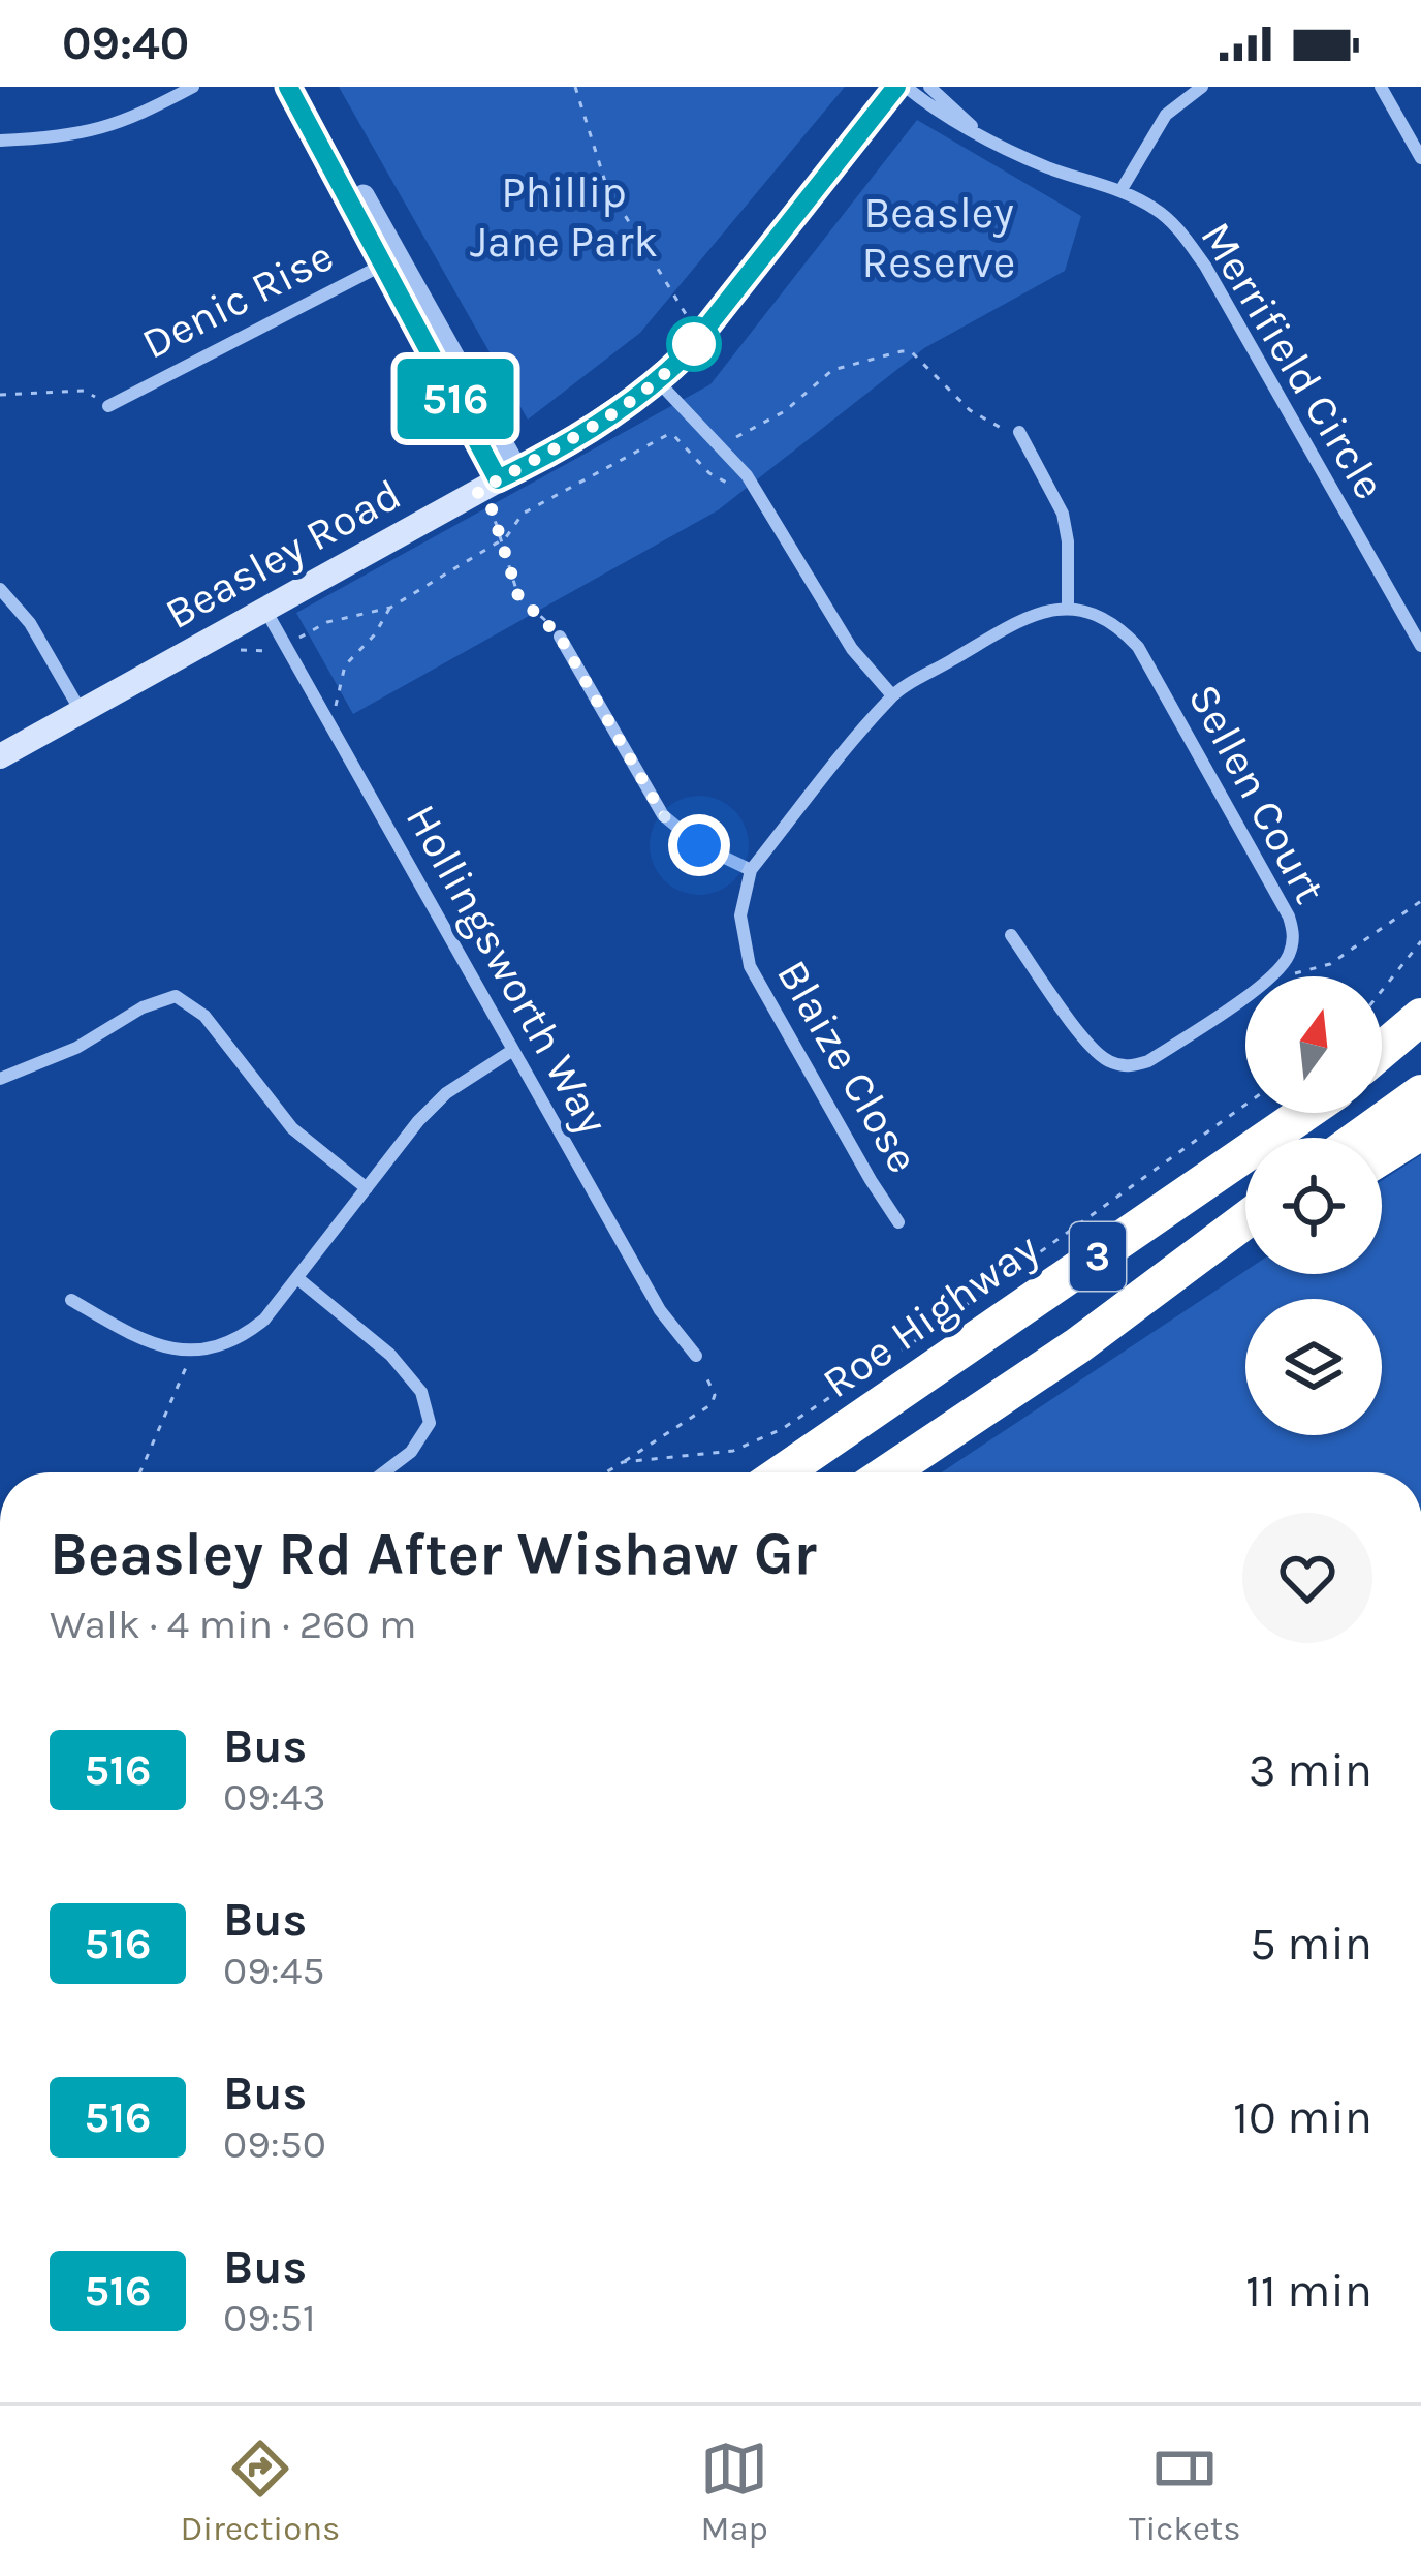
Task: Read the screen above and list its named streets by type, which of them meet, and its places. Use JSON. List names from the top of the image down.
{
  "streets": {
    "highway": ["3", "Roe Highway"],
    "main road": ["Beasley Road"],
    "street": [
      "Denic Rise",
      "Merrifield Circle",
      "Sellen Court",
      "Hollingsworth Way",
      "Blaize Close"
    ]
  },
  "crossings": [
    ["Merrifield Circle", "Beasley Road"],
    ["Beasley Road", "Hollingsworth Way"]
  ],
  "parks": ["Phillip Jane Park", "Beasley Reserve"],
  "lines": ["bus line 516"],
  "north": "top",
  "page": {
    "status": "09:40",
    "on_map": "516",
    "heading": ["Beasley Rd After Wishaw Gr", "Walk · 4 min · 260 m"],
    "list": [
      {
        "mark": "516",
        "name": "Bus",
        "note": "09:43",
        "value": "3 min"
      },
      {
        "mark": "516",
        "name": "Bus",
        "note": "09:45",
        "value": "5 min"
      },
      {
        "mark": "516",
        "name": "Bus",
        "note": "09:50",
        "value": "10 min"
      },
      {
        "mark": "516",
        "name": "Bus",
        "note": "09:51",
        "value": "11 min"
      }
    ],
    "tabs": ["Directions", "Map", "Tickets"]
  }
}
